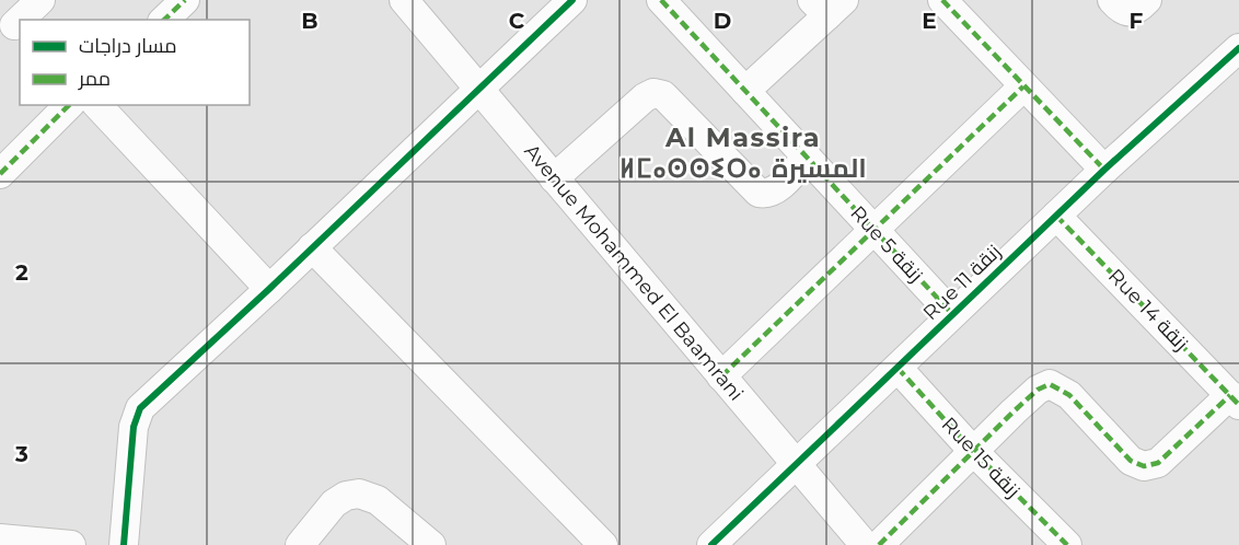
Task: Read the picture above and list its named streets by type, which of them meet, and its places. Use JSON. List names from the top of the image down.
{
  "streets": {
    "street": [
      "Rue 5 زنقة",
      "Avenue Mohammed El Baamrani",
      "Rue 11 زنقة",
      "Rue 14 زنقة",
      "Rue 15 زنقة"
    ]
  },
  "crossings": [
    ["Rue 5 زنقة", "Rue 11 زنقة"],
    ["Avenue Mohammed El Baamrani", "Rue 11 زنقة"],
    ["Rue 11 زنقة", "Rue 14 زنقة"],
    ["Rue 11 زنقة", "Rue 15 زنقة"]
  ],
  "districts": ["Al Massira ⵍⵎⴰⵙⵙⵉⵔⴰ المسيرة"],
  "legend": ["مسار دراجات", "ممر"],
  "grid": {
    "columns": [
      "B",
      "C",
      "D",
      "E",
      "F"
    ],
    "rows": ["2", "3"]
  }
}
